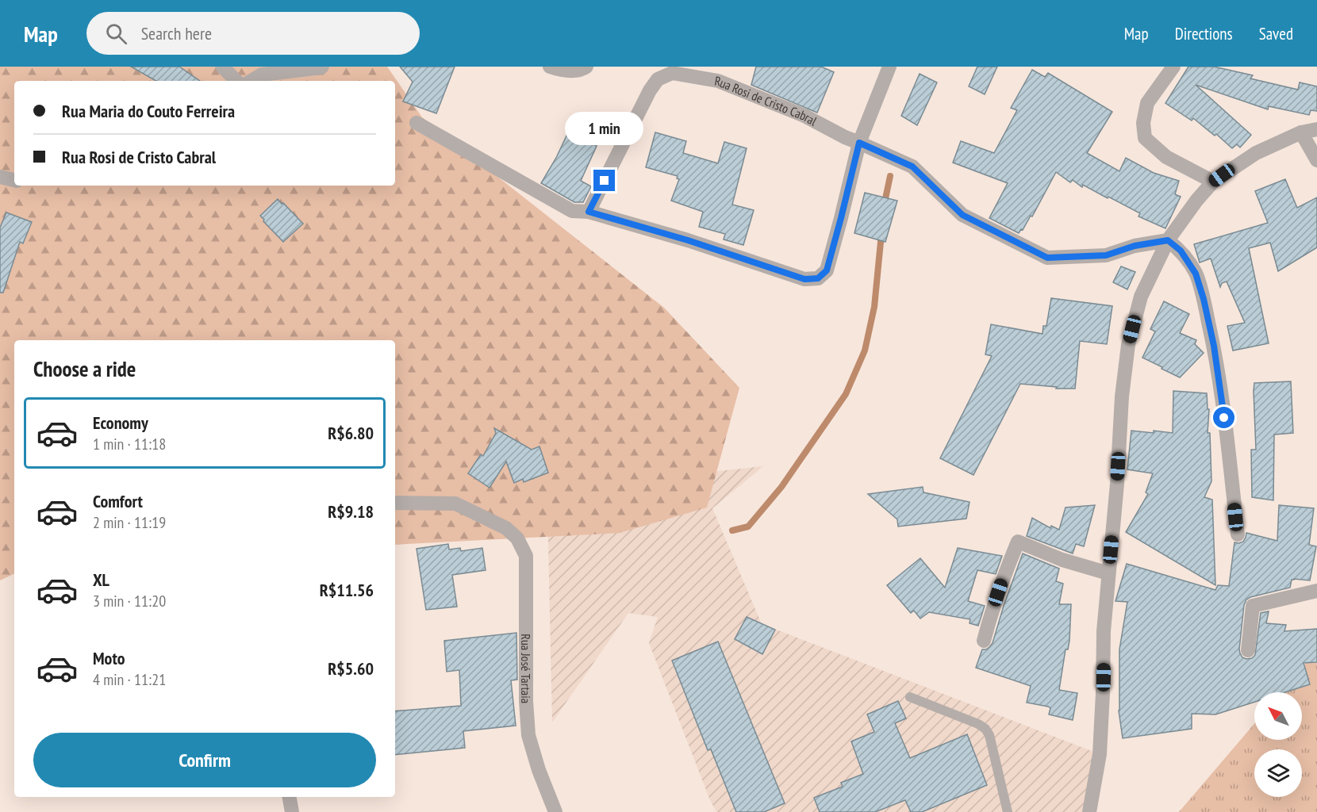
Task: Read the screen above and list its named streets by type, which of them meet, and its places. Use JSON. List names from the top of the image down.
{
  "streets": {
    "street": ["Rua Rosi de Cristo Cabral", "Rua José Tartaia"]
  },
  "north": "top left",
  "page": {
    "header": "Map",
    "search": "Search here",
    "nav": ["Map", "Directions", "Saved"],
    "banner": ["Rua Maria do Couto Ferreira", "Rua Rosi de Cristo Cabral"],
    "bubble": "1 min",
    "heading": "Choose a ride",
    "list": [
      {
        "name": "Economy",
        "note": "1 min · 11:18",
        "value": "R$6.80"
      },
      {
        "name": "Comfort",
        "note": "2 min · 11:19",
        "value": "R$9.18"
      },
      {
        "name": "XL",
        "note": "3 min · 11:20",
        "value": "R$11.56"
      },
      {
        "name": "Moto",
        "note": "4 min · 11:21",
        "value": "R$5.60"
      }
    ],
    "buttons": "Confirm"
  }
}
